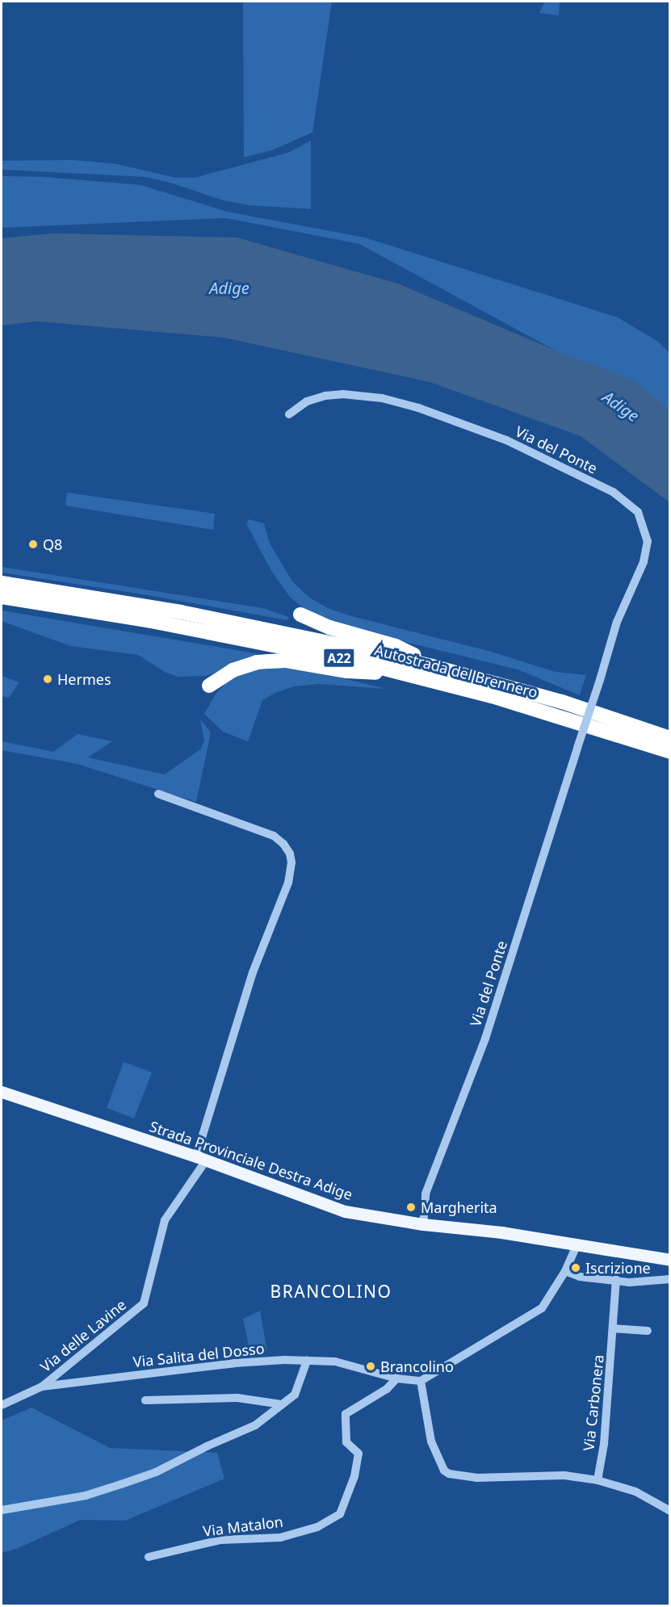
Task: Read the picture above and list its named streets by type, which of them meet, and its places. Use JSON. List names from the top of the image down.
{
  "streets": {
    "highway": ["A22", "Autostrada del Brennero"],
    "main road": ["Strada Provinciale Destra Adige"],
    "street": [
      "Via del Ponte",
      "Via delle Lavine",
      "Via Salita del Dosso",
      "Via Carbonera",
      "Via Matalon"
    ]
  },
  "crossings": [
    ["Via del Ponte", "Strada Provinciale Destra Adige"],
    ["Strada Provinciale Destra Adige", "Via delle Lavine"],
    ["Via delle Lavine", "Via Salita del Dosso"],
    ["Via Salita del Dosso", "Via Matalon"]
  ],
  "districts": ["BRANCOLINO"],
  "water": ["Adige"],
  "places": [
    "Q8",
    "Hermes",
    "Margherita",
    "Iscrizione",
    "Brancolino"
  ]
}
